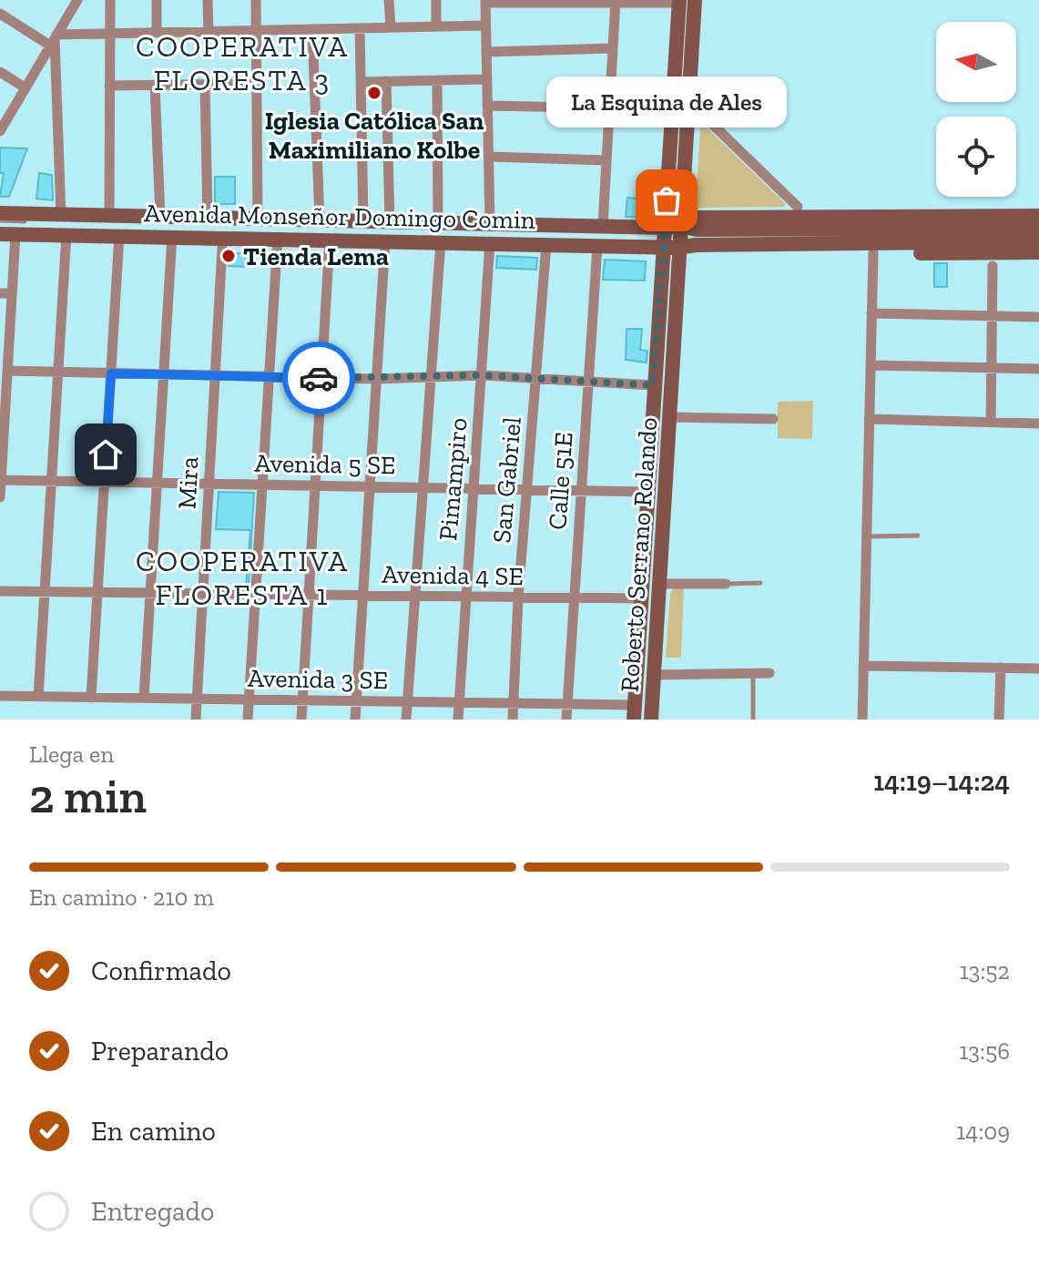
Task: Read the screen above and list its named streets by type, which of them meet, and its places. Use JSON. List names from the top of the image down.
{
  "streets": {
    "main road": ["Avenida Monseñor Domingo Comin", "Roberto Serrano Rolando"],
    "street": [
      "Avenida 5 SE",
      "Pimampiro",
      "San Gabriel",
      "Calle 51E",
      "Mira",
      "Avenida 4 SE",
      "Avenida 3 SE"
    ]
  },
  "crossings": [
    ["Avenida Monseñor Domingo Comin", "Pimampiro"],
    ["Avenida Monseñor Domingo Comin", "San Gabriel"],
    ["Avenida Monseñor Domingo Comin", "Calle 51E"],
    ["Avenida Monseñor Domingo Comin", "Roberto Serrano Rolando"],
    ["Avenida 5 SE", "Pimampiro"],
    ["Avenida 5 SE", "San Gabriel"],
    ["Avenida 5 SE", "Calle 51E"],
    ["Avenida 5 SE", "Mira"],
    ["Avenida 5 SE", "Roberto Serrano Rolando"],
    ["Pimampiro", "Avenida 4 SE"],
    ["Pimampiro", "Avenida 3 SE"],
    ["San Gabriel", "Avenida 4 SE"],
    ["San Gabriel", "Avenida 3 SE"],
    ["Calle 51E", "Avenida 4 SE"],
    ["Calle 51E", "Avenida 3 SE"],
    ["Mira", "Avenida 4 SE"],
    ["Mira", "Avenida 3 SE"],
    ["Roberto Serrano Rolando", "Avenida 4 SE"],
    ["Roberto Serrano Rolando", "Avenida 3 SE"]
  ],
  "districts": ["COOPERATIVA FLORESTA 3", "COOPERATIVA FLORESTA 1"],
  "places": ["Iglesia Católica San Maximiliano Kolbe", "La Esquina de Ales", "Tienda Lema"],
  "north": "left",
  "page": {
    "bubble": "La Esquina de Ales",
    "heading": ["2 min", "Llega en", "14:19–14:24"],
    "bar": "En camino · 210 m",
    "list": [
      ["Confirmado", "13:52"],
      ["Preparando", "13:56"],
      ["En camino", "14:09"],
      "Entregado"
    ]
  }
}
